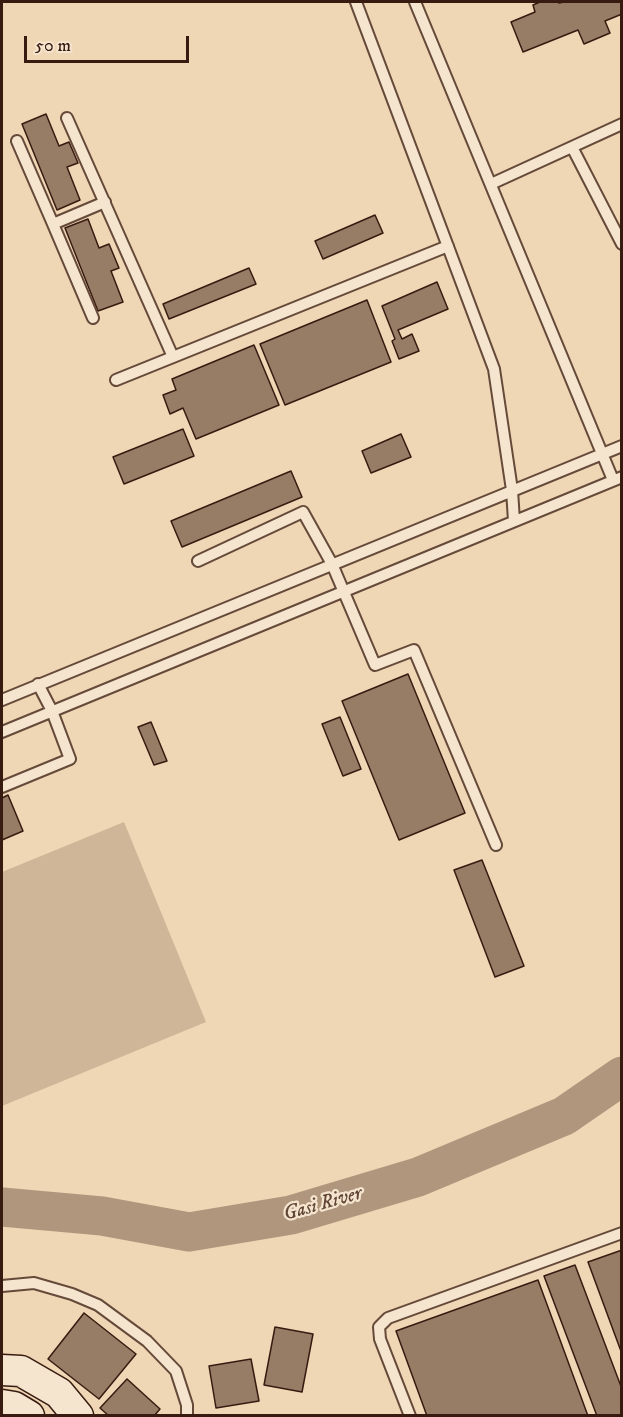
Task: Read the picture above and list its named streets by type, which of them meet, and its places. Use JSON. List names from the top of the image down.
{
  "water": ["Gasi River"],
  "scale_bar": "50 m"
}
